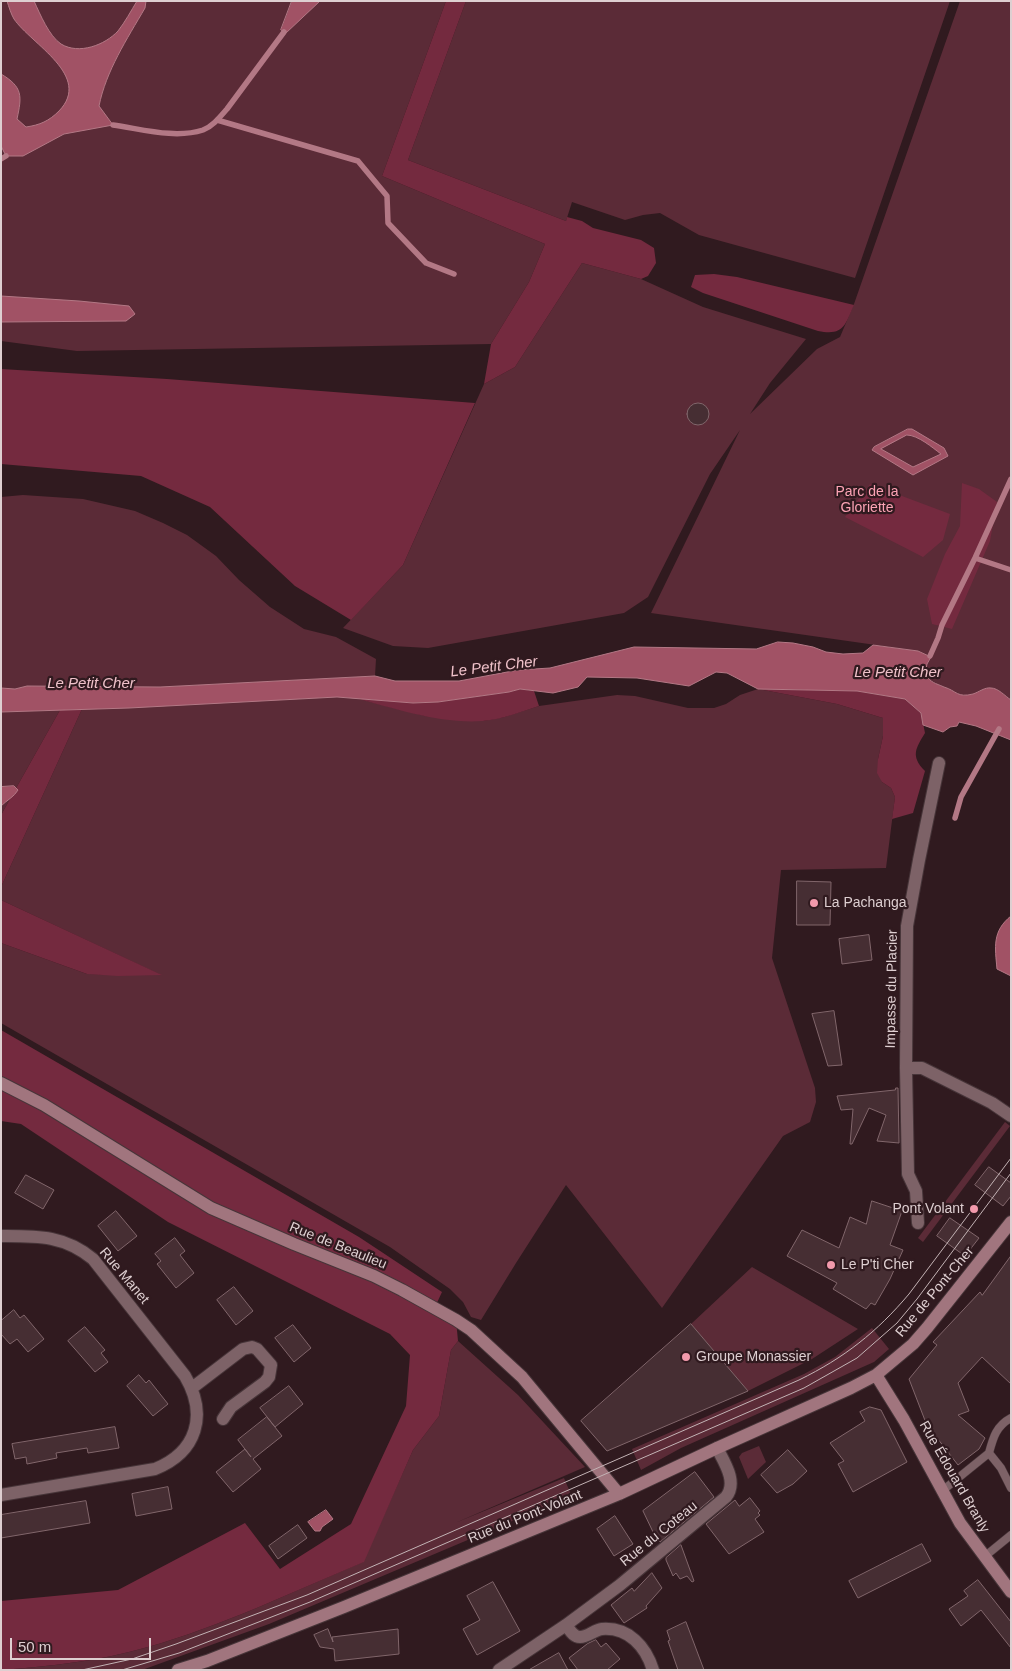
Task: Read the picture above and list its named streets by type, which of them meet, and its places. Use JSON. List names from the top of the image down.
{
  "streets": {
    "street": [
      "Impasse du Placier",
      "Rue de Beaulieu",
      "Rue Manet",
      "Rue de Pont-Cher",
      "Rue Édouard Branly",
      "Rue du Pont-Volant",
      "Rue du Coteau"
    ]
  },
  "crossings": [
    ["Rue de Beaulieu", "Rue du Pont-Volant"],
    ["Rue de Pont-Cher", "Rue Édouard Branly"],
    ["Rue de Pont-Cher", "Rue du Pont-Volant"],
    ["Rue Édouard Branly", "Rue du Pont-Volant"],
    ["Rue du Pont-Volant", "Rue du Coteau"]
  ],
  "water": ["Le Petit Cher"],
  "parks": ["Parc de la Gloriette"],
  "places": [
    "La Pachanga",
    "Pont Volant",
    "Le P'ti Cher",
    "Groupe Monassier"
  ],
  "scale_bar": "50 m"
}
